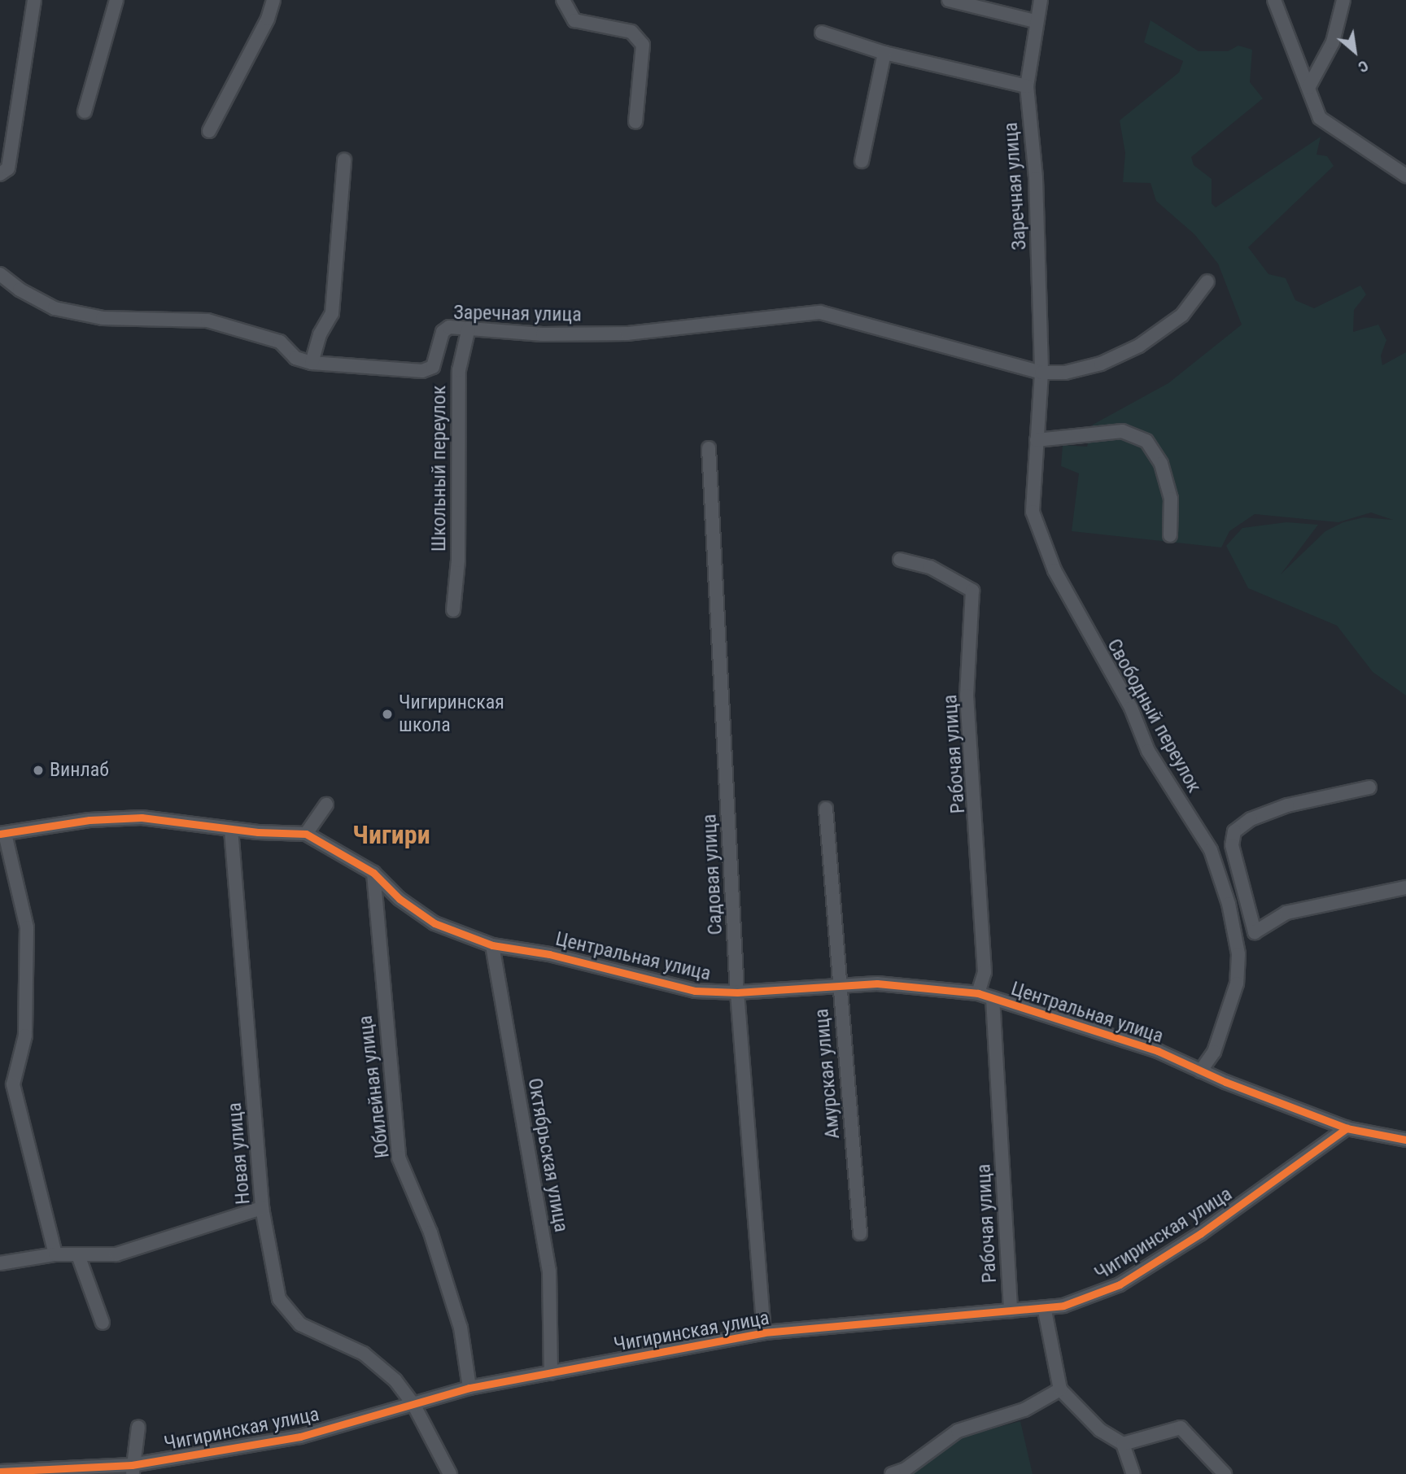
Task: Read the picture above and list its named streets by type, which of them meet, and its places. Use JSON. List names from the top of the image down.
{
  "streets": {
    "street": [
      "Заречная улица",
      "Школьный переулок",
      "Свободный переулок",
      "Рабочая улица",
      "Садовая улица",
      "Центральная улица",
      "Амурская улица",
      "Юбилейная улица",
      "Новая улица",
      "Октябрьская улица",
      "Чигиринская улица"
    ]
  },
  "crossings": [
    ["Заречная улица", "Школьный переулок"],
    ["Заречная улица", "Свободный переулок"],
    ["Свободный переулок", "Центральная улица"],
    ["Рабочая улица", "Центральная улица"],
    ["Рабочая улица", "Чигиринская улица"],
    ["Садовая улица", "Центральная улица"],
    ["Садовая улица", "Чигиринская улица"],
    ["Центральная улица", "Амурская улица"],
    ["Центральная улица", "Юбилейная улица"],
    ["Центральная улица", "Новая улица"],
    ["Центральная улица", "Октябрьская улица"],
    ["Центральная улица", "Чигиринская улица"],
    ["Юбилейная улица", "Чигиринская улица"],
    ["Новая улица", "Чигиринская улица"],
    ["Октябрьская улица", "Чигиринская улица"]
  ],
  "districts": ["Чигири"],
  "places": ["Чигиринская школа", "Винлаб"],
  "north": "bottom right"
}
